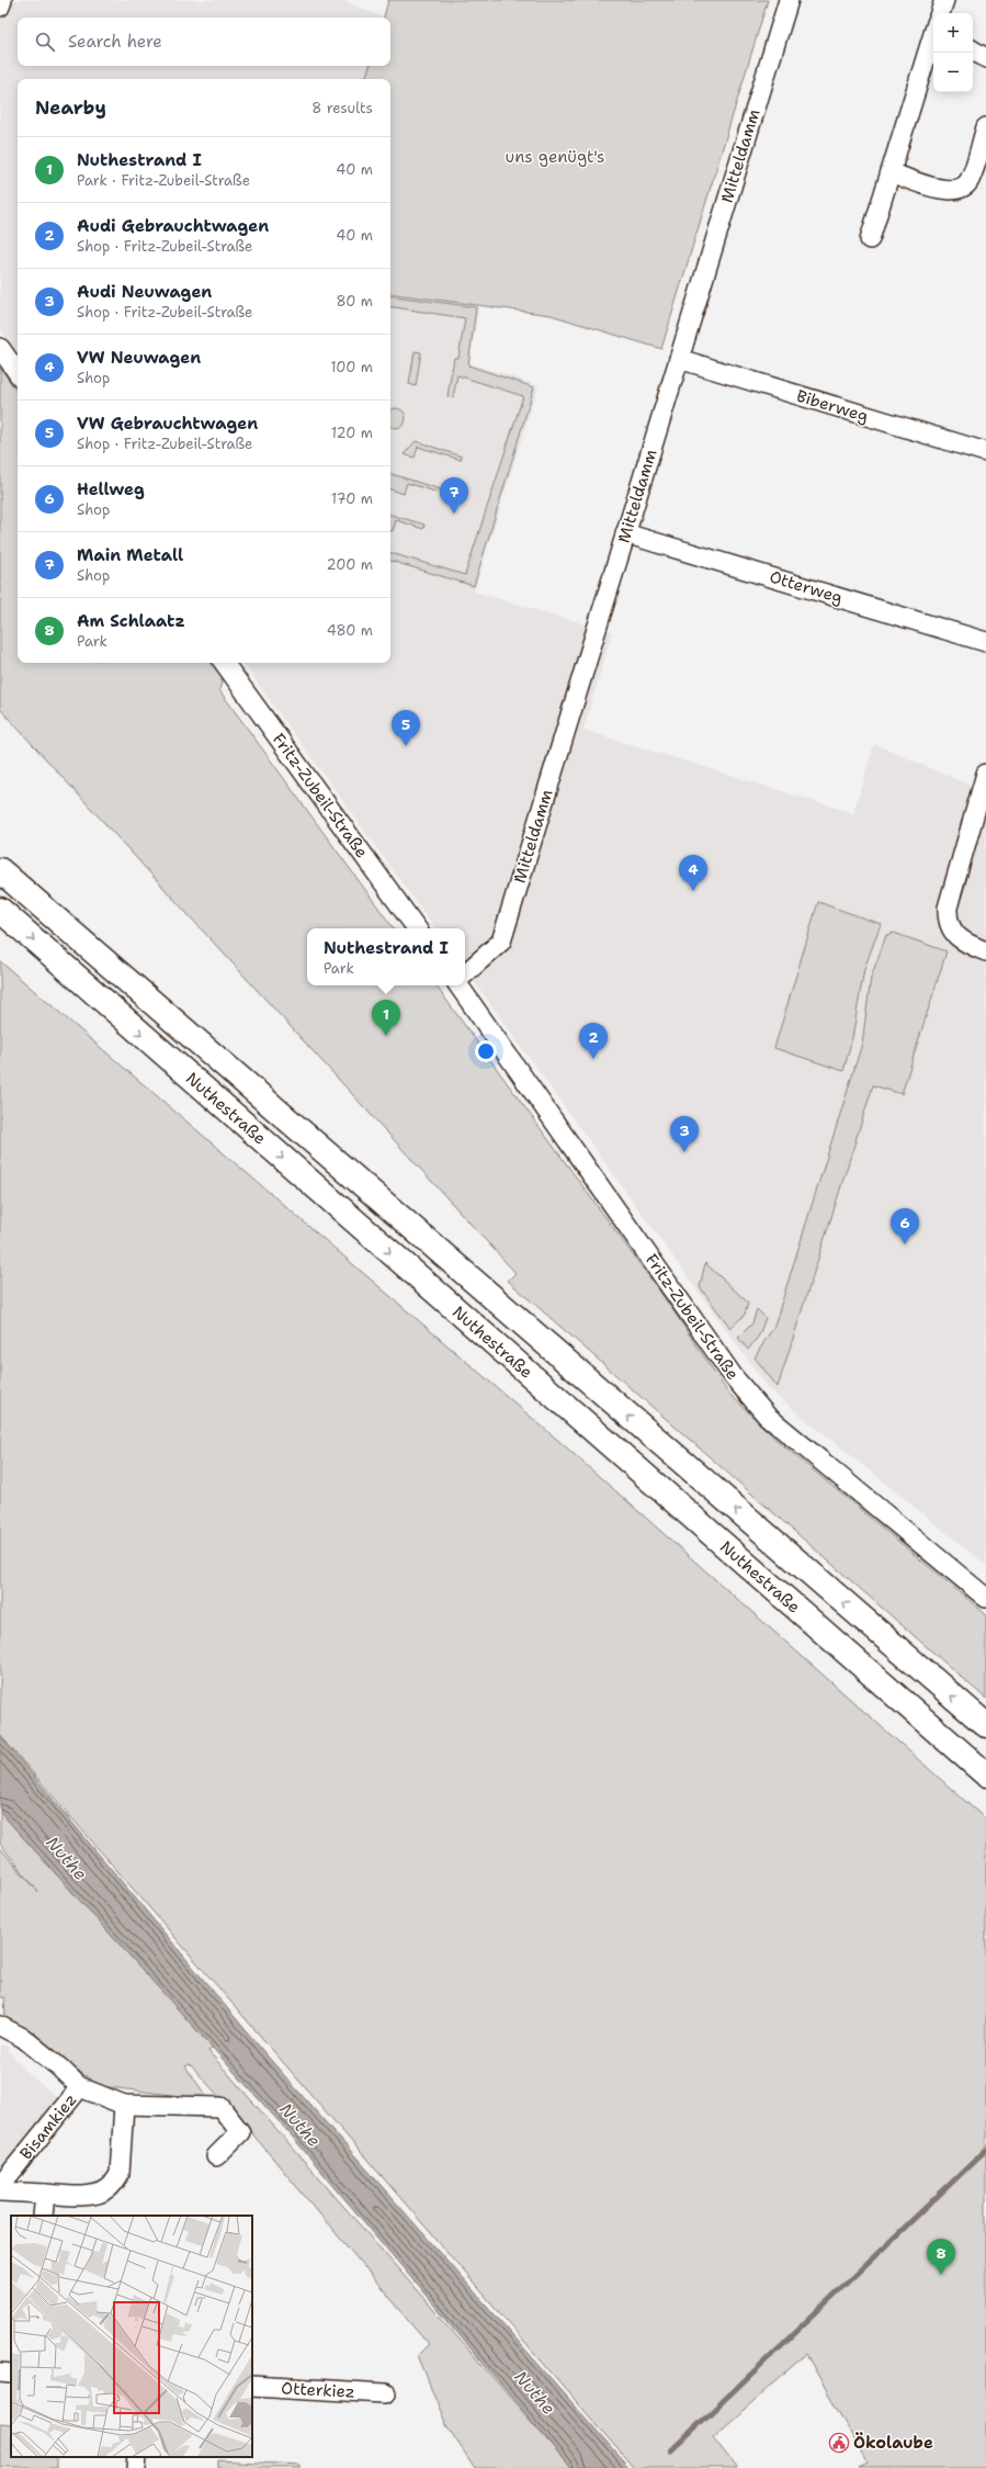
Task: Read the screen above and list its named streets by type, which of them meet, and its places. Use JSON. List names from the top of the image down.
{
  "streets": {
    "highway": ["Nuthestraße"],
    "street": [
      "Mitteldamm",
      "Biberweg",
      "Otterweg",
      "Fritz-Zubeil-Straße",
      "Bisamkiez",
      "Otterkiez"
    ]
  },
  "crossings": [
    ["Mitteldamm", "Biberweg"],
    ["Mitteldamm", "Otterweg"]
  ],
  "water": ["Nuthe"],
  "parks": ["uns genügt's"],
  "places": {
    "public building": ["Ökolaube"]
  },
  "page": {
    "map_buttons": ["+", "−"],
    "search": "Search here",
    "heading": ["Nearby", "8 results"],
    "list": [
      {
        "mark": "1",
        "name": "Nuthestrand I",
        "note": "Park · Fritz-Zubeil-Straße",
        "value": "40 m"
      },
      {
        "mark": "2",
        "name": "Audi Gebrauchtwagen",
        "note": "Shop · Fritz-Zubeil-Straße",
        "value": "40 m"
      },
      {
        "mark": "3",
        "name": "Audi Neuwagen",
        "note": "Shop · Fritz-Zubeil-Straße",
        "value": "80 m"
      },
      {
        "mark": "4",
        "name": "VW Neuwagen",
        "note": "Shop",
        "value": "100 m"
      },
      {
        "mark": "5",
        "name": "VW Gebrauchtwagen",
        "note": "Shop · Fritz-Zubeil-Straße",
        "value": "120 m"
      },
      {
        "mark": "6",
        "name": "Hellweg",
        "note": "Shop",
        "value": "170 m"
      },
      {
        "mark": "7",
        "name": "Main Metall",
        "note": "Shop",
        "value": "200 m"
      },
      {
        "mark": "8",
        "name": "Am Schlaatz",
        "note": "Park",
        "value": "480 m"
      }
    ],
    "pins": [
      "7",
      "5",
      "4",
      "1",
      "2",
      "3",
      "6",
      "8"
    ],
    "popup": ["Nuthestrand I", "Park"]
  }
}
